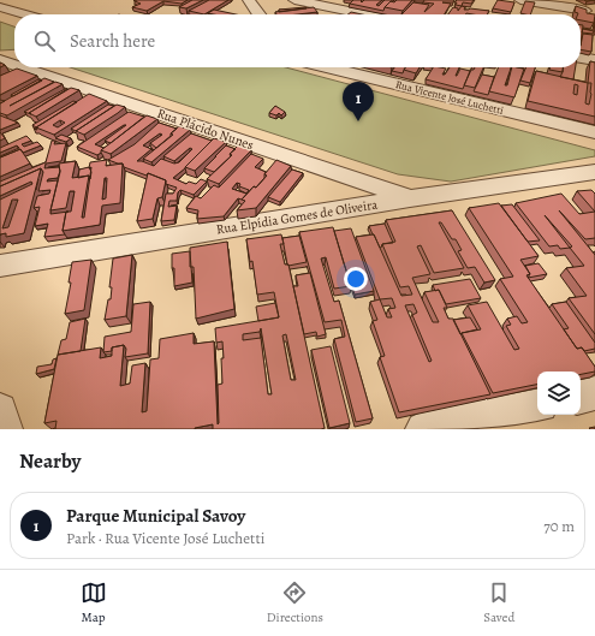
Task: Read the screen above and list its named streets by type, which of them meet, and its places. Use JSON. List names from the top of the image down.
{
  "streets": {
    "street": ["Rua Vicente José Luchetti", "Rua Plácido Nunes", "Rua Elpídia Gomes de Oliveira"]
  },
  "crossings": [
    ["Rua Plácido Nunes", "Rua Elpídia Gomes de Oliveira"]
  ],
  "page": {
    "search": "Search here",
    "pins": "1",
    "heading": "Nearby",
    "list": [
      {
        "mark": "1",
        "name": "Parque Municipal Savoy",
        "note": "Park · Rua Vicente José Luchetti",
        "value": "70 m"
      }
    ],
    "nav": ["Map", "Directions", "Saved"]
  }
}
